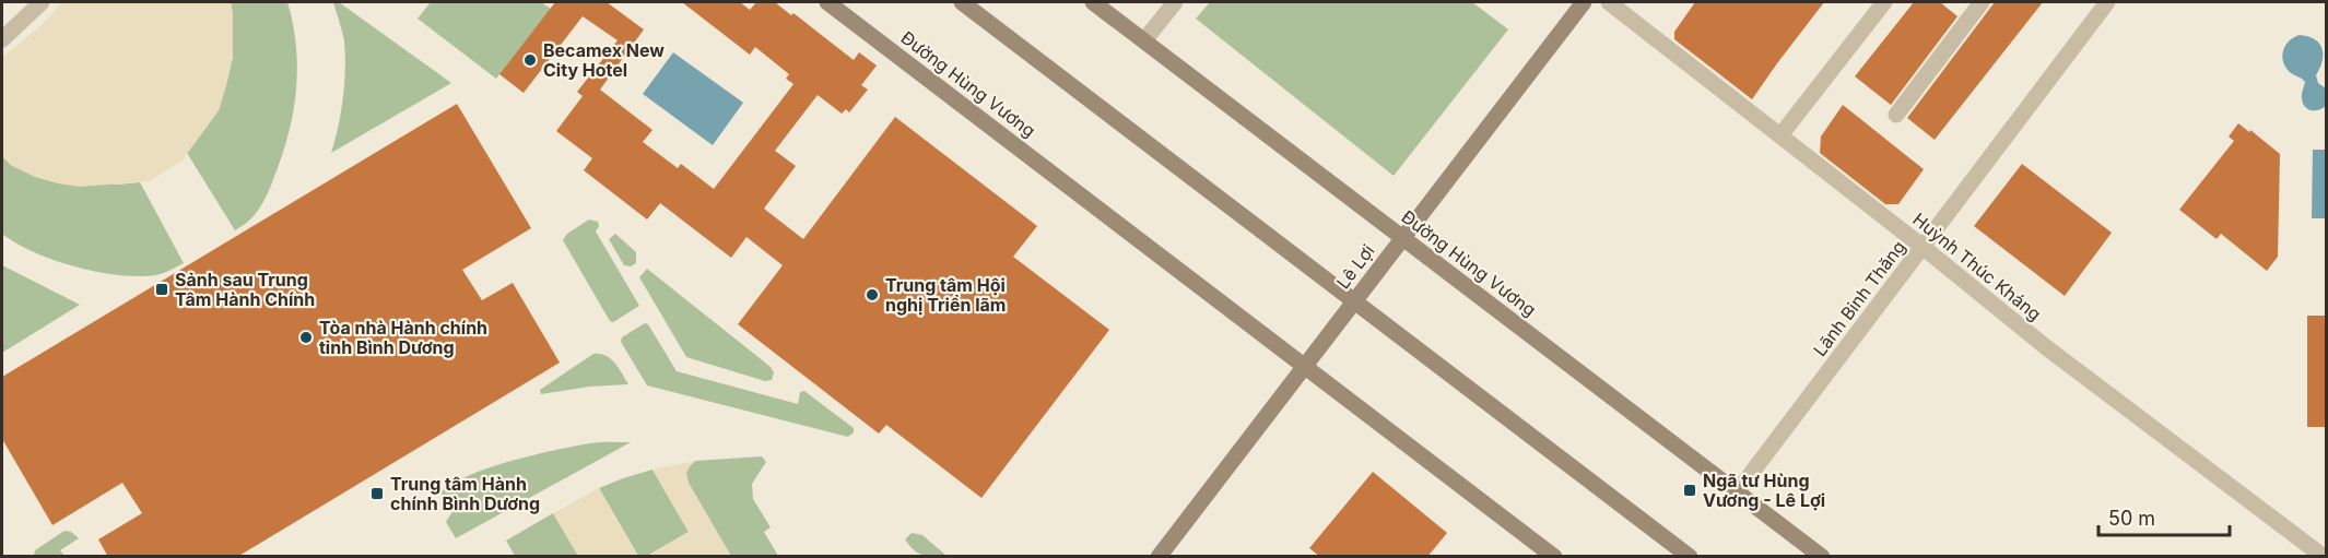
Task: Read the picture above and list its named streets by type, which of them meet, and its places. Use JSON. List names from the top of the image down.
{
  "streets": {
    "main road": ["Đường Hùng Vương", "Lê Lợi"],
    "street": ["Huỳnh Thúc Kháng", "Lãnh Binh Thăng"]
  },
  "crossings": [
    ["Đường Hùng Vương", "Lê Lợi"],
    ["Đường Hùng Vương", "Lãnh Binh Thăng"],
    ["Huỳnh Thúc Kháng", "Lãnh Binh Thăng"]
  ],
  "places": {
    "other": ["Becamex New City Hotel", "Trung tâm Hội nghị Triển lãm", "Tòa nhà Hành chính tỉnh Bình Dương"],
    "transit": ["Sảnh sau Trung Tâm Hành Chính", "Ngã tư Hùng Vương - Lê Lợi", "Trung tâm Hành chính Bình Dương"]
  },
  "scale_bar": "50 m"
}
